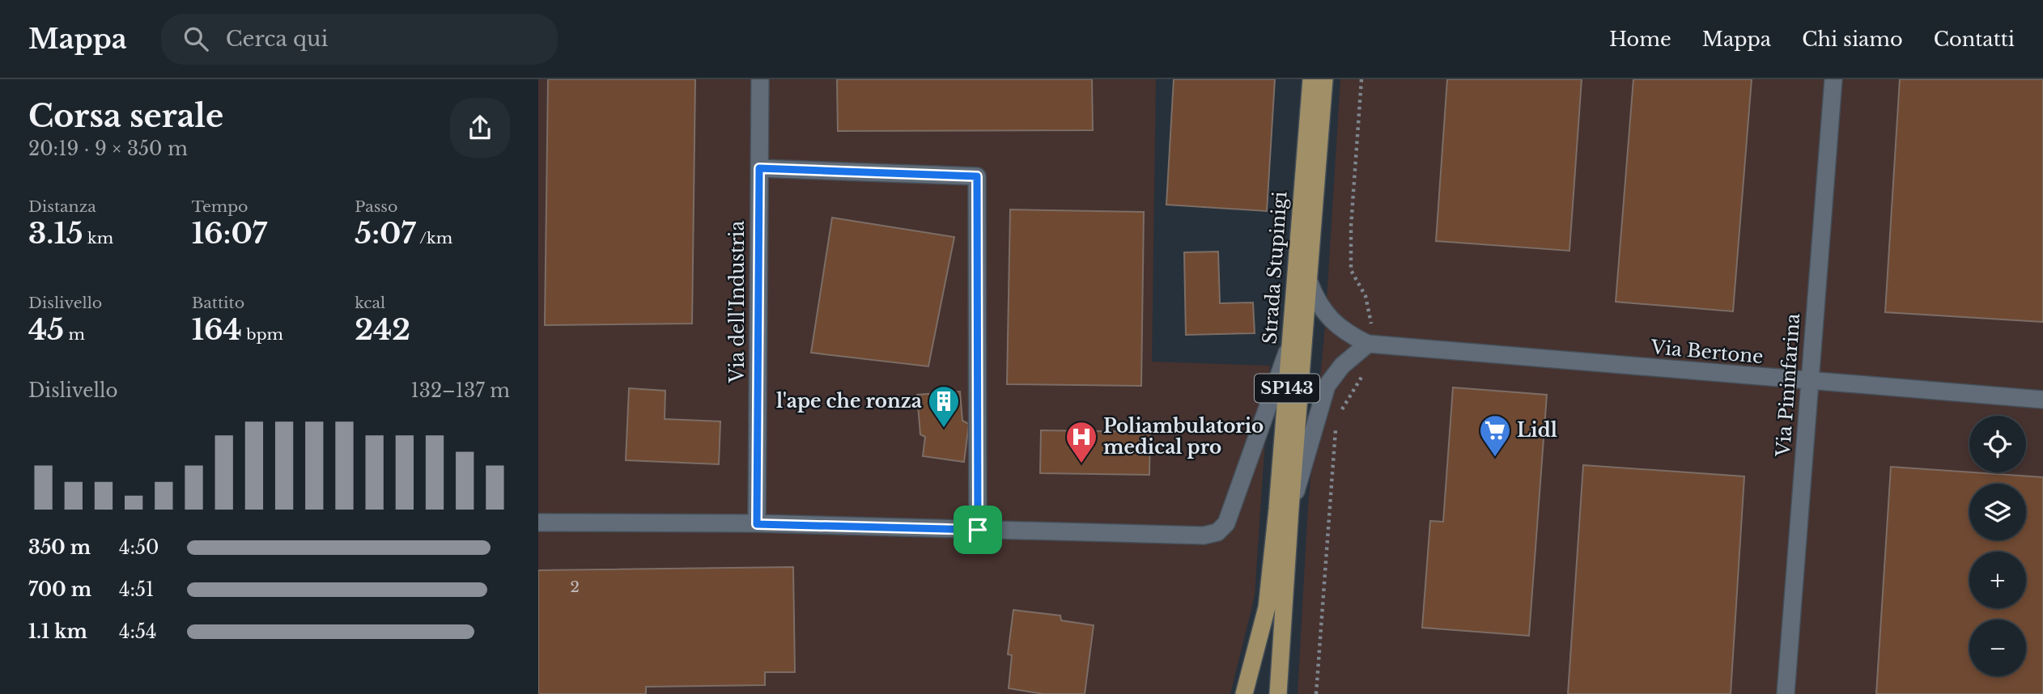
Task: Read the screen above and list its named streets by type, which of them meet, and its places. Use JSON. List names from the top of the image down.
{
  "streets": {
    "main road": ["Strada Stupinigi", "SP143"],
    "street": ["Via dell'Industria", "Via Bertone", "Via Pininfarina"]
  },
  "crossings": [
    ["Strada Stupinigi", "Via Bertone"],
    ["Via Bertone", "Via Pininfarina"]
  ],
  "places": {
    "building": ["l'ape che ronza"],
    "supermarket": ["Lidl"],
    "hospital": ["Poliambulatorio medical pro"]
  },
  "house_numbers": ["2"],
  "page": {
    "header": "Mappa",
    "search": "Cerca qui",
    "nav": [
      "Home",
      "Mappa",
      "Chi siamo",
      "Contatti"
    ],
    "heading": ["Corsa serale", "20:19 · 9 × 350 m"],
    "stats": [
      ["Distanza", "3.15 km"],
      ["Tempo", "16:07"],
      ["Passo", "5:07 /km"],
      ["Dislivello", "45 m"],
      ["Battito", "164 bpm"],
      ["kcal", "242"]
    ],
    "chart": ["Dislivello", "132–137 m"],
    "map_buttons": ["+", "−"],
    "list": [
      {
        "name": "350 m",
        "note": "4:50"
      },
      {
        "name": "700 m",
        "note": "4:51"
      },
      {
        "name": "1.1 km",
        "note": "4:54"
      }
    ]
  }
}
